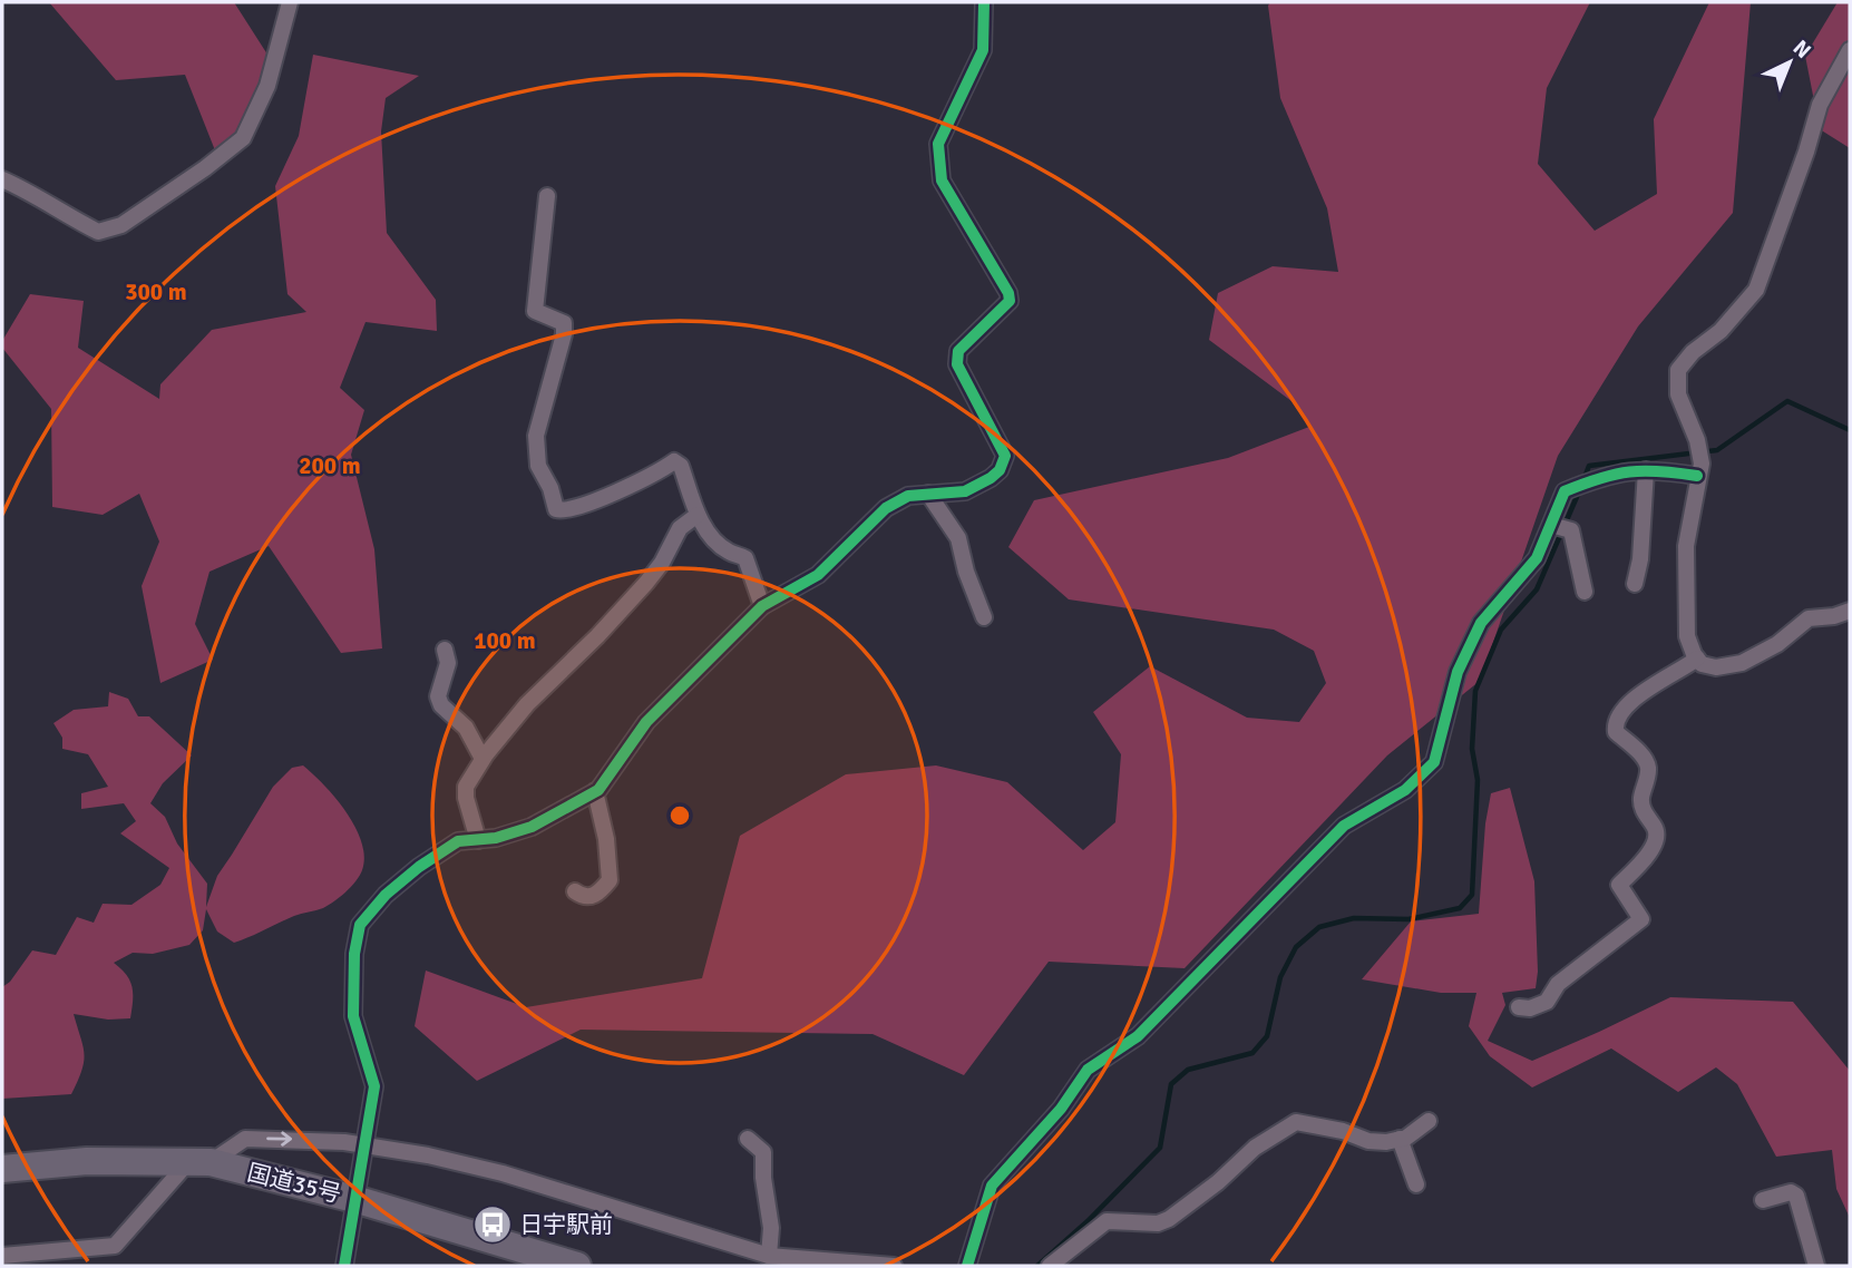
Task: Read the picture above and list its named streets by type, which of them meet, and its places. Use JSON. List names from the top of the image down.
{
  "streets": {
    "highway": ["国道35号"]
  },
  "places": {
    "bus stop": ["日宇駅前"]
  },
  "north": "top right",
  "rings": ["300 m", "200 m", "100 m"]
}
